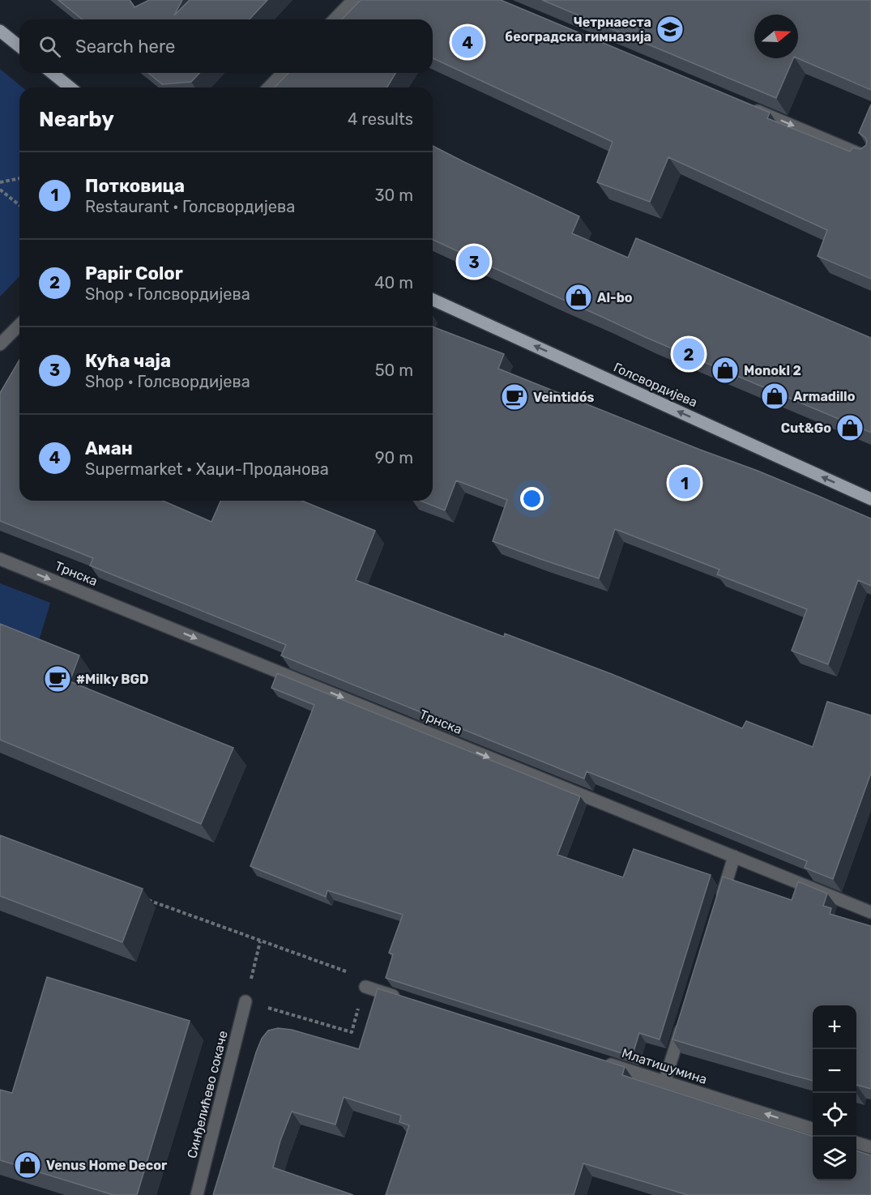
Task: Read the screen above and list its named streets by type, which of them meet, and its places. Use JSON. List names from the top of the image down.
{
  "streets": {
    "main road": ["Голсвордијева"],
    "street": ["Трнска", "Млатишумина", "Синђелићево сокаче"]
  },
  "one_way": ["Голсвордијева", "Трнска", "Млатишумина"],
  "places": {
    "school or university": ["Четрнаеста београдска гимназија"],
    "shop": [
      "Al-bo",
      "Monokl 2",
      "Armadillo",
      "Cut&Go",
      "Venus Home Decor"
    ],
    "cafe": ["Veintidós", "#Milky BGD"]
  },
  "north": "right",
  "page": {
    "search": "Search here",
    "pins": [
      "4",
      "3",
      "2",
      "1"
    ],
    "heading": ["Nearby", "4 results"],
    "list": [
      {
        "mark": "1",
        "name": "Потковица",
        "note": "Restaurant · Голсвордијева",
        "value": "30 m"
      },
      {
        "mark": "2",
        "name": "Papir Color",
        "note": "Shop · Голсвордијева",
        "value": "40 m"
      },
      {
        "mark": "3",
        "name": "Кућа чаја",
        "note": "Shop · Голсвордијева",
        "value": "50 m"
      },
      {
        "mark": "4",
        "name": "Аман",
        "note": "Supermarket · Хаџи-Проданова",
        "value": "90 m"
      }
    ],
    "map_buttons": ["+", "−"]
  }
}
